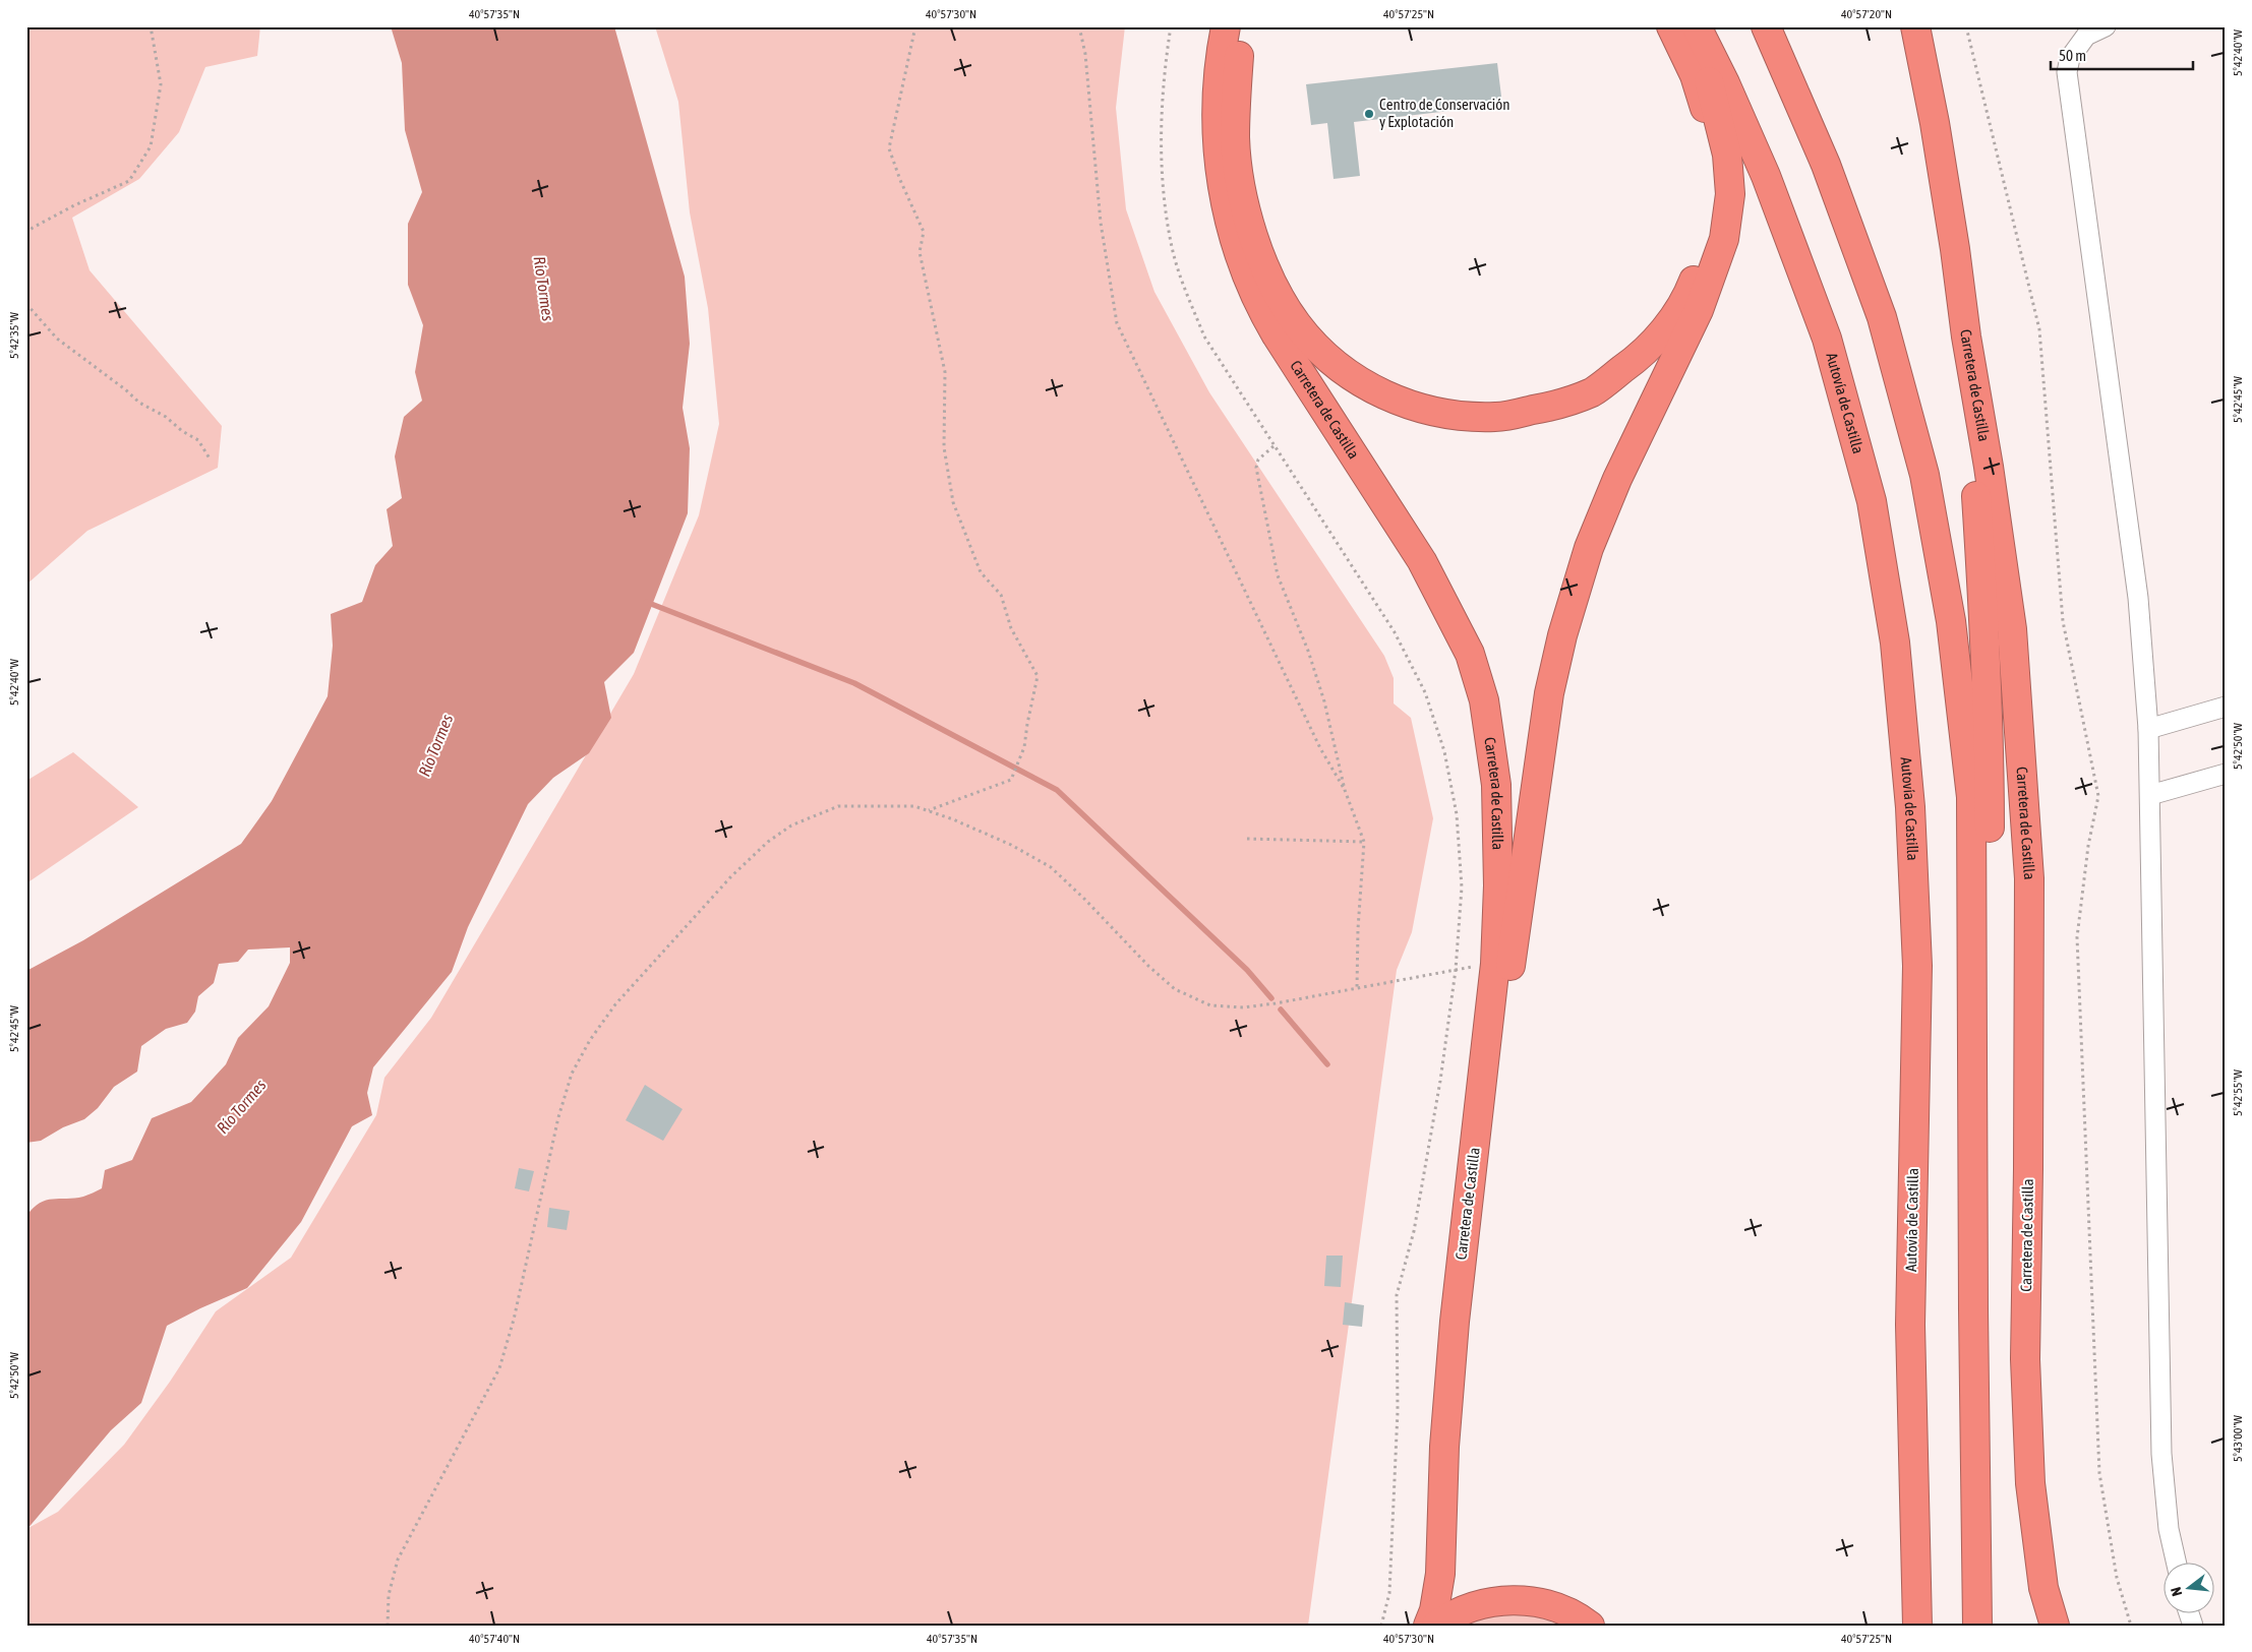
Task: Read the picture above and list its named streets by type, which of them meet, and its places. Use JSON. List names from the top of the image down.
{
  "streets": {
    "highway": ["Carretera de Castilla", "Autovía de Castilla"]
  },
  "water": ["Río Tormes"],
  "places": ["Centro de Conservación y Explotación"],
  "scale_bar": "50 m",
  "north": "left",
  "coordinates": [
    "40°57'35\"N",
    "40°57'30\"N",
    "40°57'25\"N",
    "40°57'20\"N",
    "5°42'40\"W",
    "5°42'35\"W",
    "5°42'45\"W",
    "5°42'50\"W",
    "5°42'55\"W",
    "5°43'00\"W",
    "40°57'40\"N"
  ]
}
